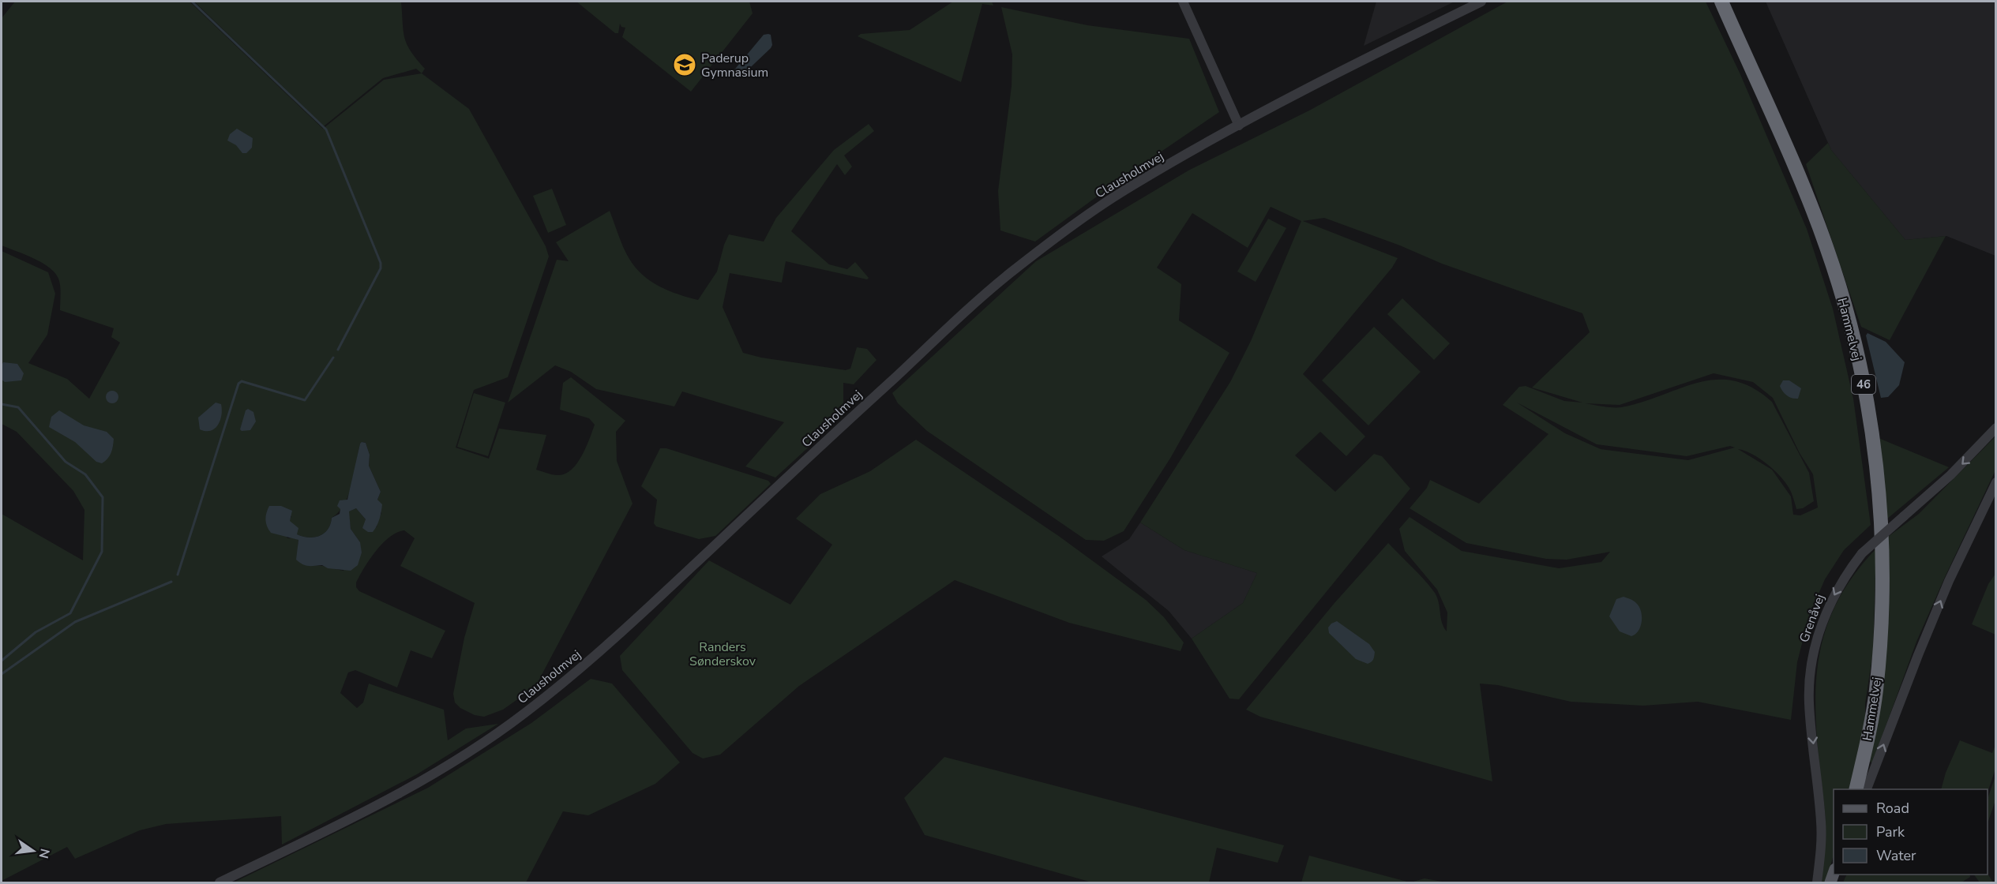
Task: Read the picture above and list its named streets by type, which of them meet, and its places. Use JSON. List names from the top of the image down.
{
  "streets": {
    "highway": ["Hammelvej", "46"],
    "street": ["Clausholmvej", "Grenåvej"]
  },
  "parks": ["Randers Sønderskov"],
  "places": {
    "school or university": ["Paderup Gymnasium"]
  },
  "legend": ["Road", "Park", "Water"],
  "north": "right"
}
